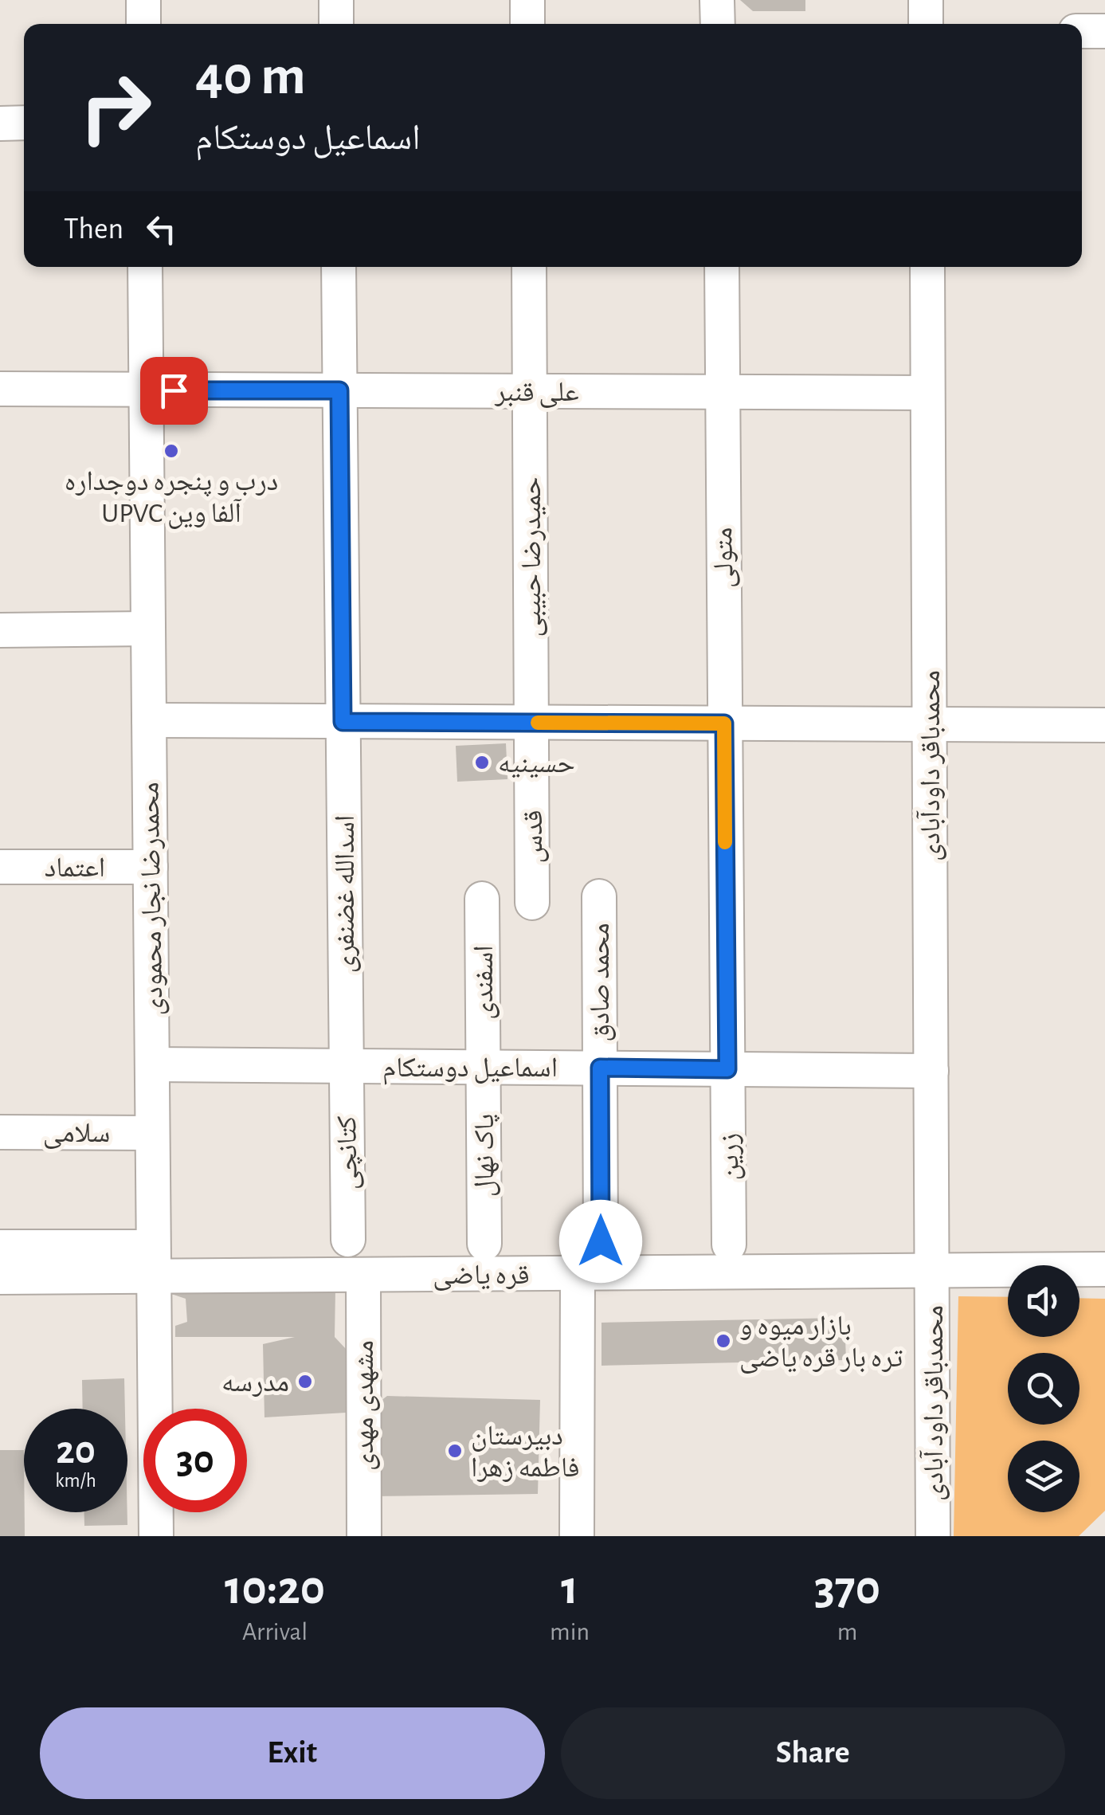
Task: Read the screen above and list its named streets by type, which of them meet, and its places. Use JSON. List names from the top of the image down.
{
  "streets": {
    "street": [
      "علی قنبر",
      "حمیدرضا حبیبی",
      "متولی",
      "محمدباقر داودآبادی",
      "قدس",
      "اعتماد",
      "اسدالله غضنفری",
      "محمدرضا نجار محمودی",
      "اسفندی",
      "محمد صادق",
      "اسماعیل دوستکام",
      "سلامی",
      "کتانچی",
      "پاک نهال",
      "زرین",
      "قره یاضی",
      "محمدباقر داود آبادی",
      "مشهدی مهدی"
    ]
  },
  "crossings": [
    ["علی قنبر", "حمیدرضا حبیبی"],
    ["علی قنبر", "متولی"],
    ["علی قنبر", "محمدباقر داودآبادی"],
    ["علی قنبر", "اسدالله غضنفری"],
    ["علی قنبر", "محمدرضا نجار محمودی"],
    ["حمیدرضا حبیبی", "قدس"],
    ["متولی", "اسماعیل دوستکام"],
    ["متولی", "زرین"],
    ["محمدباقر داودآبادی", "اسماعیل دوستکام"],
    ["محمدباقر داودآبادی", "قره یاضی"],
    ["محمدباقر داودآبادی", "محمدباقر داود آبادی"],
    ["اعتماد", "محمدرضا نجار محمودی"],
    ["اسدالله غضنفری", "اسماعیل دوستکام"],
    ["اسدالله غضنفری", "کتانچی"],
    ["محمدرضا نجار محمودی", "اسماعیل دوستکام"],
    ["محمدرضا نجار محمودی", "سلامی"],
    ["محمدرضا نجار محمودی", "قره یاضی"],
    ["اسفندی", "اسماعیل دوستکام"],
    ["اسفندی", "پاک نهال"],
    ["محمد صادق", "اسماعیل دوستکام"],
    ["اسماعیل دوستکام", "کتانچی"],
    ["اسماعیل دوستکام", "پاک نهال"],
    ["اسماعیل دوستکام", "زرین"],
    ["قره یاضی", "محمدباقر داود آبادی"],
    ["قره یاضی", "مشهدی مهدی"]
  ],
  "places": [
    "درب و پنجره دوجداره UPVC آلفا وین",
    "حسینیه",
    "بازار میوه و تره بار قره یاضی",
    "مدرسه",
    "دبیرستان فاطمه زهرا"
  ],
  "page": {
    "turn": ["40 m", "اسماعیل دوستکام"],
    "then": "Then",
    "speed": "20 km/h",
    "limit": "30",
    "eta": [
      "10:20",
      "Arrival",
      "1",
      "min",
      "370",
      "m"
    ],
    "buttons": ["Exit", "Share"]
  }
}
